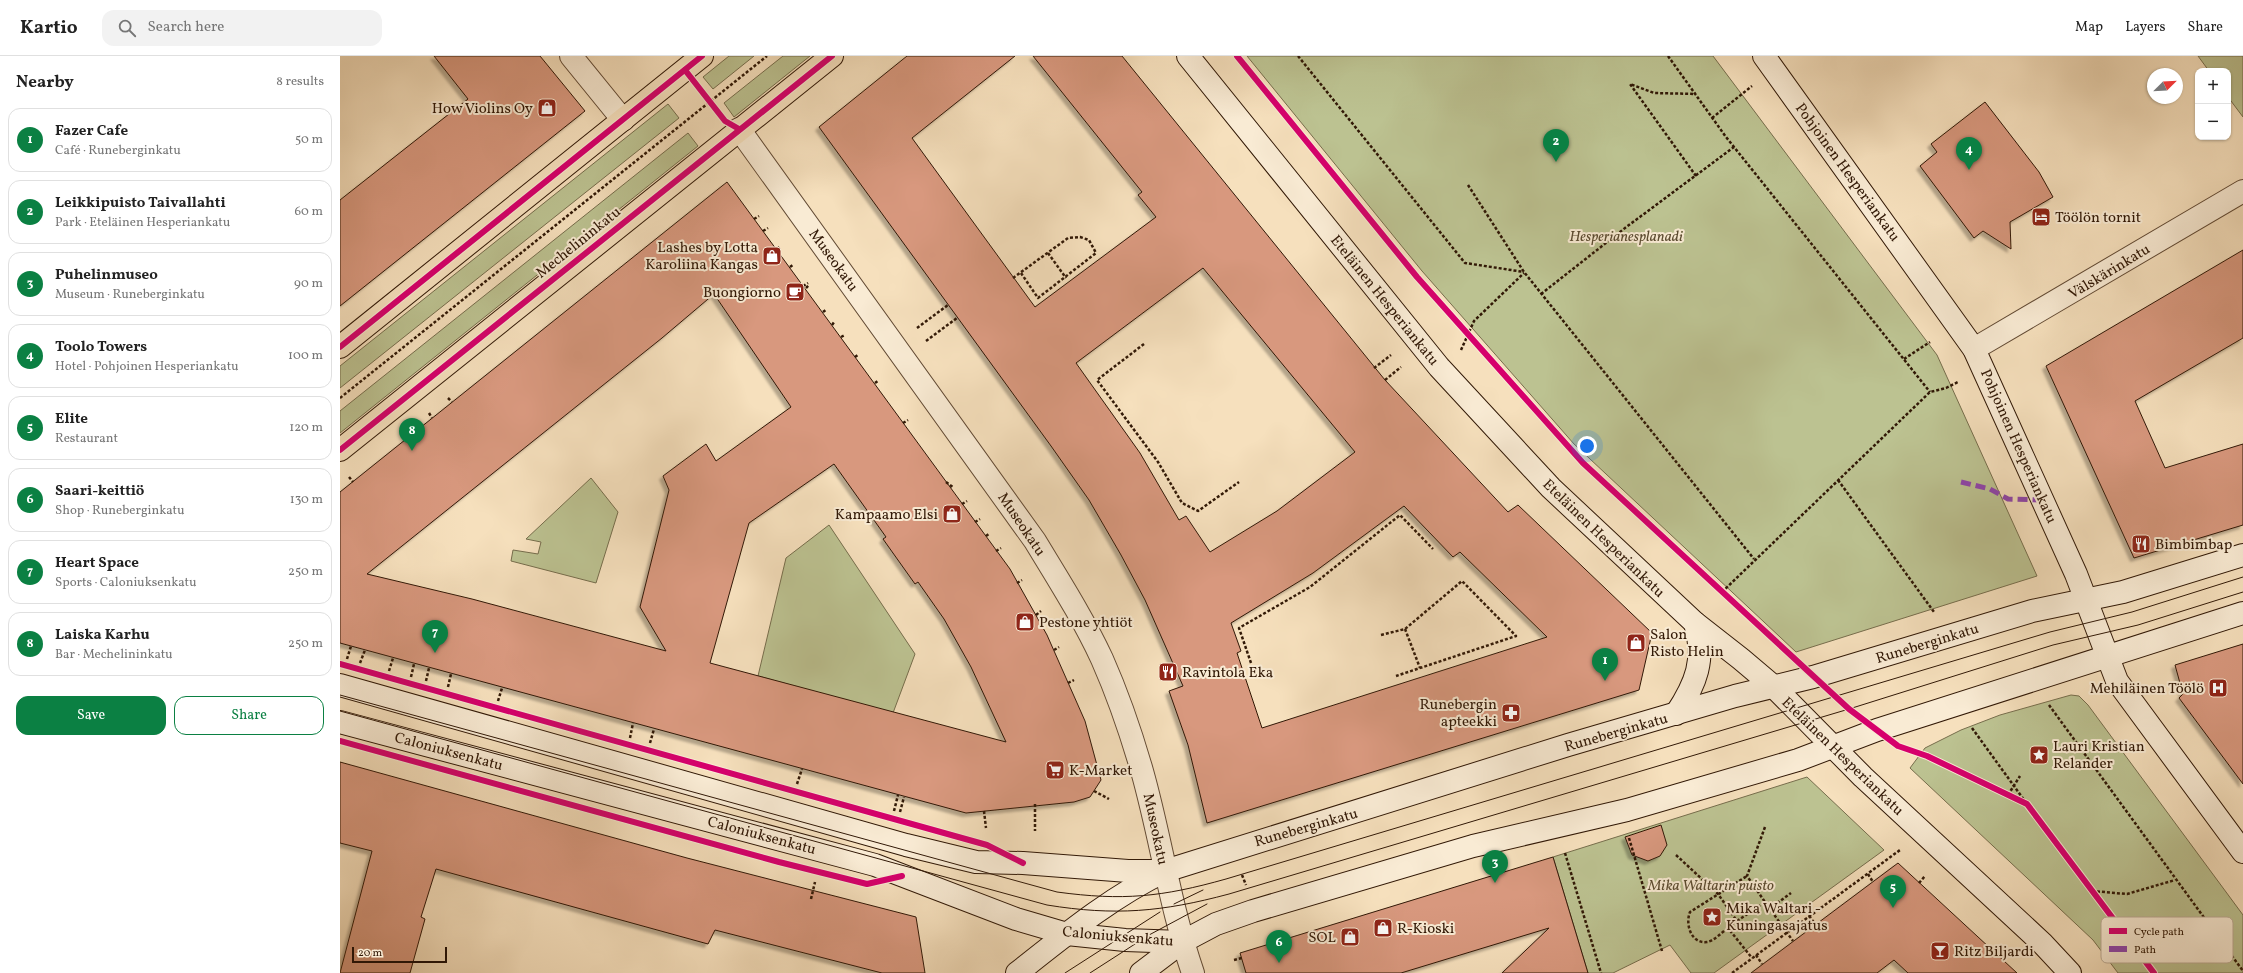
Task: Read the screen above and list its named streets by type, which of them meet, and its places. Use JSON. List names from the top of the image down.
{
  "streets": {
    "main road": [
      "Pohjoinen Hesperiankatu",
      "Mechelininkatu",
      "Museokatu",
      "Välskärinkatu",
      "Eteläinen Hesperiankatu",
      "Runeberginkatu",
      "Caloniuksenkatu"
    ]
  },
  "crossings": [
    ["Pohjoinen Hesperiankatu", "Välskärinkatu"],
    ["Pohjoinen Hesperiankatu", "Runeberginkatu"],
    ["Mechelininkatu", "Museokatu"],
    ["Museokatu", "Runeberginkatu"],
    ["Museokatu", "Caloniuksenkatu"],
    ["Eteläinen Hesperiankatu", "Runeberginkatu"],
    ["Runeberginkatu", "Caloniuksenkatu"]
  ],
  "parks": ["Hesperianesplanadi", "Mika Waltarin puisto"],
  "places": {
    "shop": [
      "How Violins Oy",
      "Lashes by Lotta Karoliina Kangas",
      "Kampaamo Elsi",
      "Pestone yhtiöt",
      "Salon Risto Helin",
      "R-Kioski",
      "SOL"
    ],
    "hotel": ["Töölön tornit"],
    "cafe": ["Buongiorno"],
    "restaurant": ["Bimbimbap", "Ravintola Eka"],
    "hospital": ["Mehiläinen Töölö"],
    "pharmacy": ["Runebergin apteekki"],
    "place": ["Lauri Kristian Relander", "Mika Waltari - Kuningasajatus"],
    "supermarket": ["K-Market"],
    "bar": ["Ritz Biljardi"]
  },
  "legend": ["Cycle path", "Path"],
  "scale_bar": "20 m",
  "north": "top right",
  "page": {
    "header": "Kartio",
    "search": "Search here",
    "nav": ["Map", "Layers", "Share"],
    "heading": ["Nearby", "8 results"],
    "map_buttons": ["+", "−"],
    "list": [
      {
        "mark": "1",
        "name": "Fazer Cafe",
        "note": "Café · Runeberginkatu",
        "value": "50 m"
      },
      {
        "mark": "2",
        "name": "Leikkipuisto Taivallahti",
        "note": "Park · Eteläinen Hesperiankatu",
        "value": "60 m"
      },
      {
        "mark": "3",
        "name": "Puhelinmuseo",
        "note": "Museum · Runeberginkatu",
        "value": "90 m"
      },
      {
        "mark": "4",
        "name": "Toolo Towers",
        "note": "Hotel · Pohjoinen Hesperiankatu",
        "value": "100 m"
      },
      {
        "mark": "5",
        "name": "Elite",
        "note": "Restaurant",
        "value": "120 m"
      },
      {
        "mark": "6",
        "name": "Saari-keittiö",
        "note": "Shop · Runeberginkatu",
        "value": "130 m"
      },
      {
        "mark": "7",
        "name": "Heart Space",
        "note": "Sports · Caloniuksenkatu",
        "value": "250 m"
      },
      {
        "mark": "8",
        "name": "Laiska Karhu",
        "note": "Bar · Mechelininkatu",
        "value": "250 m"
      }
    ],
    "pins": [
      "2",
      "4",
      "8",
      "7",
      "1",
      "3",
      "5",
      "6"
    ],
    "buttons": ["Save", "Share"],
    "scale": "20 m"
  }
}
